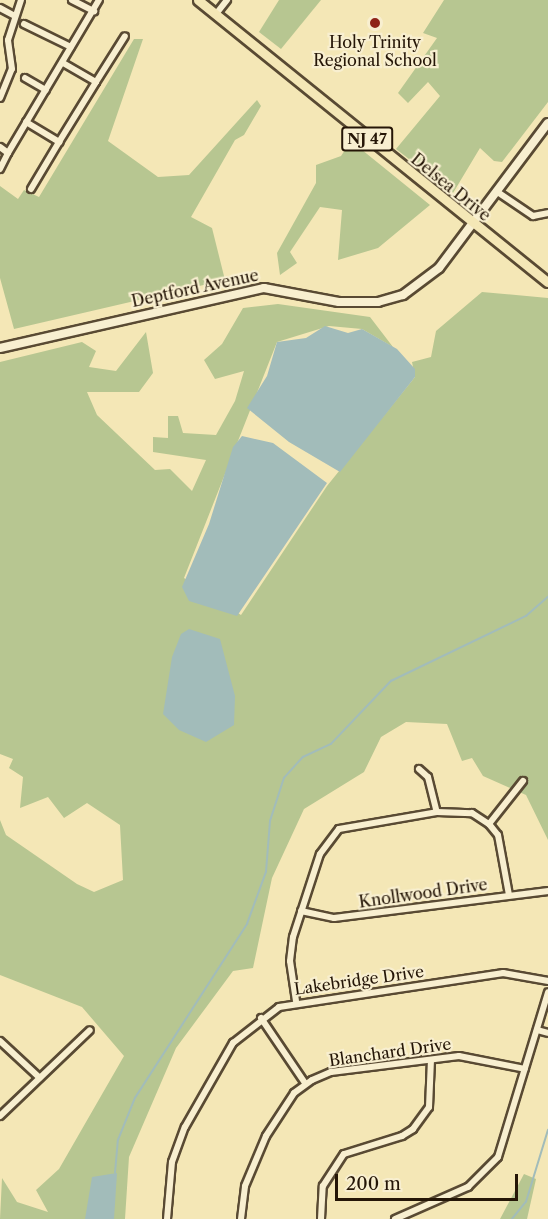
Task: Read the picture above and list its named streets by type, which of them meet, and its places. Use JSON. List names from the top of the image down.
{
  "streets": {
    "main road": ["NJ 47", "Delsea Drive"],
    "street": [
      "Deptford Avenue",
      "Knollwood Drive",
      "Lakebridge Drive",
      "Blanchard Drive"
    ]
  },
  "crossings": [
    ["Delsea Drive", "Deptford Avenue"]
  ],
  "places": ["Holy Trinity Regional School"],
  "scale_bar": "200 m"
}
